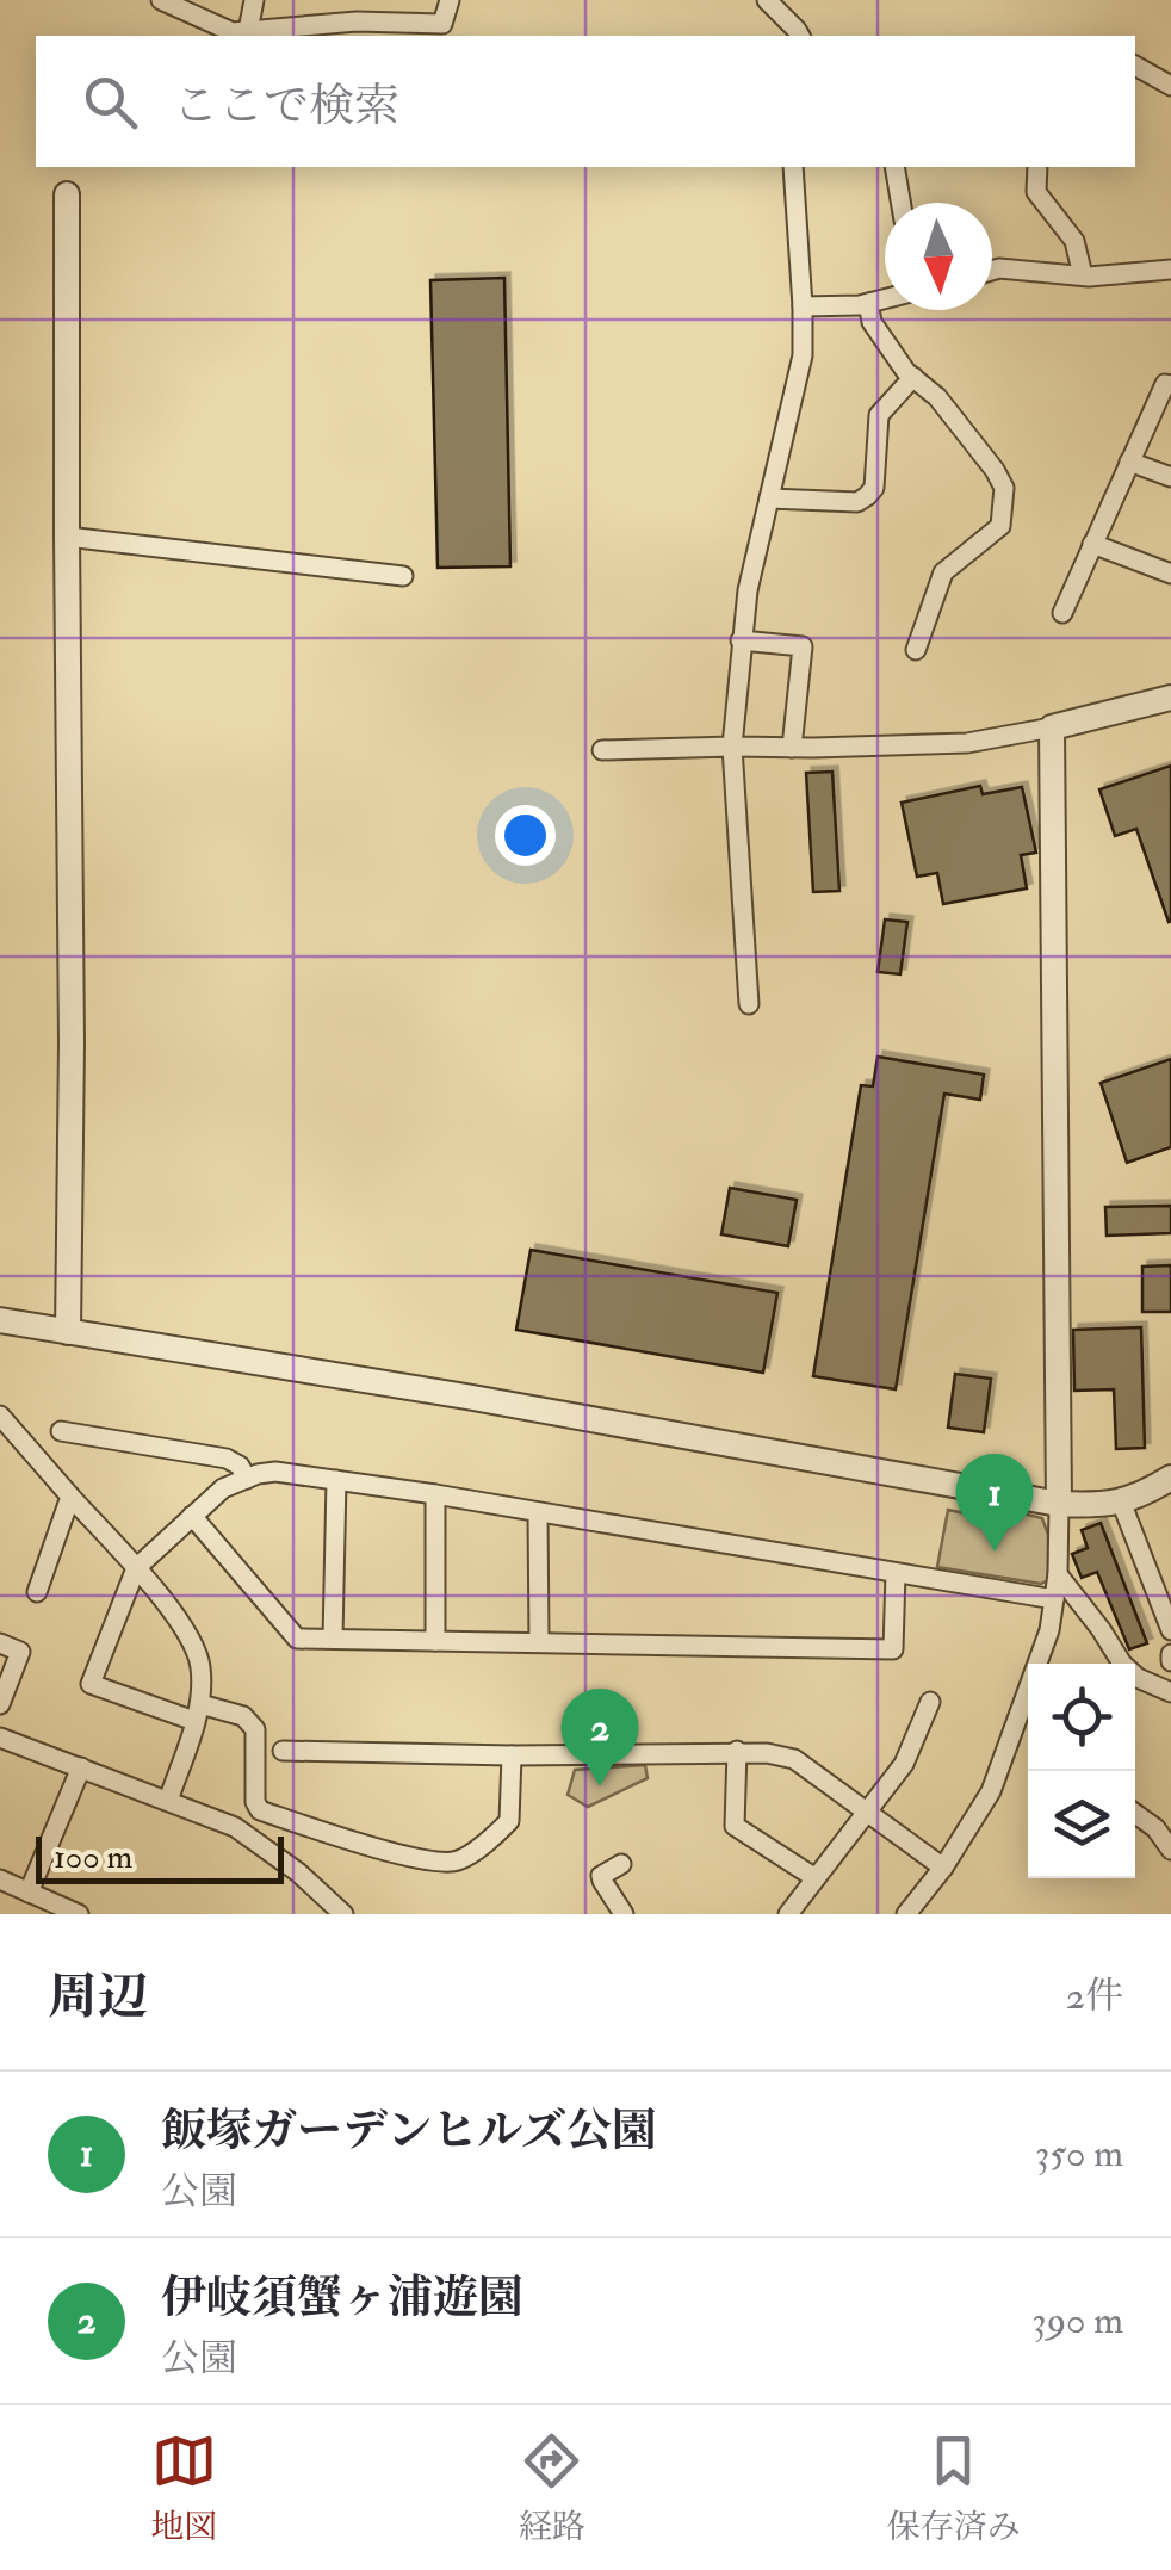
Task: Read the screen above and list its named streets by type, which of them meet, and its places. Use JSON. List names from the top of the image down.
{
  "scale_bar": "100 m",
  "north": "bottom",
  "page": {
    "search": "ここで検索",
    "pins": ["1", "2"],
    "scale": "100 m",
    "heading": ["周辺", "2件"],
    "list": [
      {
        "mark": "1",
        "name": "飯塚ガーデンヒルズ公園",
        "note": "公園",
        "value": "350 m"
      },
      {
        "mark": "2",
        "name": "伊岐須蟹ヶ浦遊園",
        "note": "公園",
        "value": "390 m"
      }
    ],
    "nav": ["地図", "経路", "保存済み"]
  }
}
